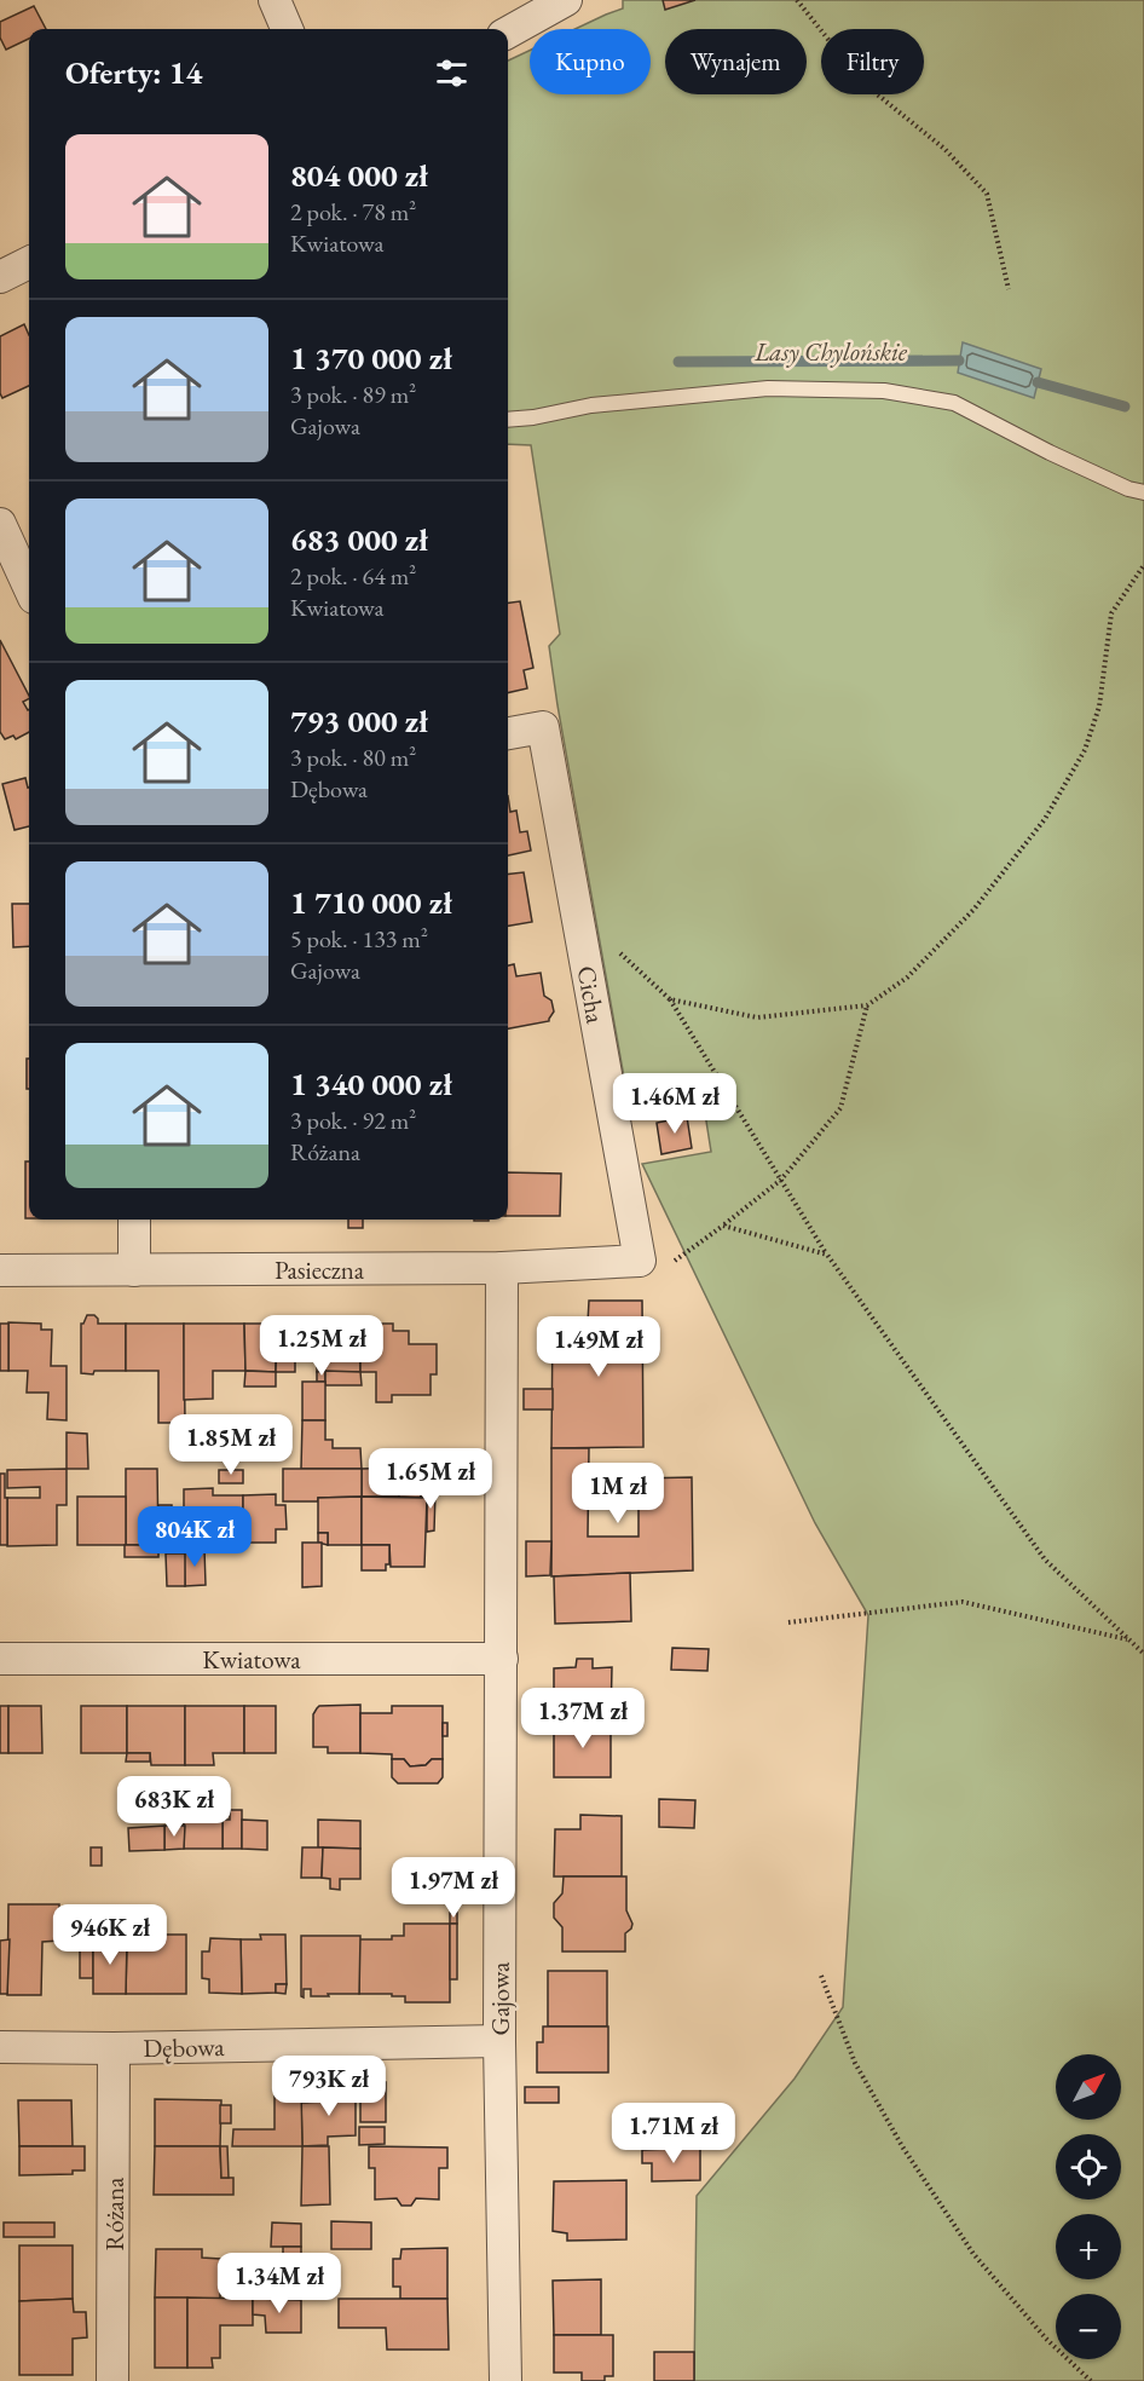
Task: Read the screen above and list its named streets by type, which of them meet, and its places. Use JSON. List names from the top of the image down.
{
  "streets": {
    "street": [
      "Cicha",
      "Pasieczna",
      "Kwiatowa",
      "Gajowa",
      "Dębowa",
      "Różana"
    ]
  },
  "crossings": [
    ["Cicha", "Pasieczna"],
    ["Pasieczna", "Gajowa"],
    ["Kwiatowa", "Gajowa"],
    ["Gajowa", "Dębowa"],
    ["Dębowa", "Różana"]
  ],
  "parks": ["Lasy Chylońskie"],
  "north": "top right",
  "page": {
    "chip": ["Kupno", "Wynajem", "Filtry"],
    "heading": "Oferty: 14",
    "list": [
      {
        "name": "804 000 zł",
        "note": "2 pok. · 78 m² · Kwiatowa"
      },
      {
        "name": "1 370 000 zł",
        "note": "3 pok. · 89 m² · Gajowa"
      },
      {
        "name": "683 000 zł",
        "note": "2 pok. · 64 m² · Kwiatowa"
      },
      {
        "name": "793 000 zł",
        "note": "3 pok. · 80 m² · Dębowa"
      },
      {
        "name": "1 710 000 zł",
        "note": "5 pok. · 133 m² · Gajowa"
      },
      {
        "name": "1 340 000 zł",
        "note": "3 pok. · 92 m² · Różana"
      }
    ],
    "price": [
      "1.46M zł",
      "1.25M zł",
      "1.49M zł",
      "1.85M zł",
      "1.65M zł",
      "1M zł",
      "804K zł",
      "1.37M zł",
      "683K zł",
      "1.97M zł",
      "946K zł",
      "793K zł",
      "1.71M zł",
      "1.34M zł"
    ],
    "map_buttons": ["+", "−"]
  }
}
